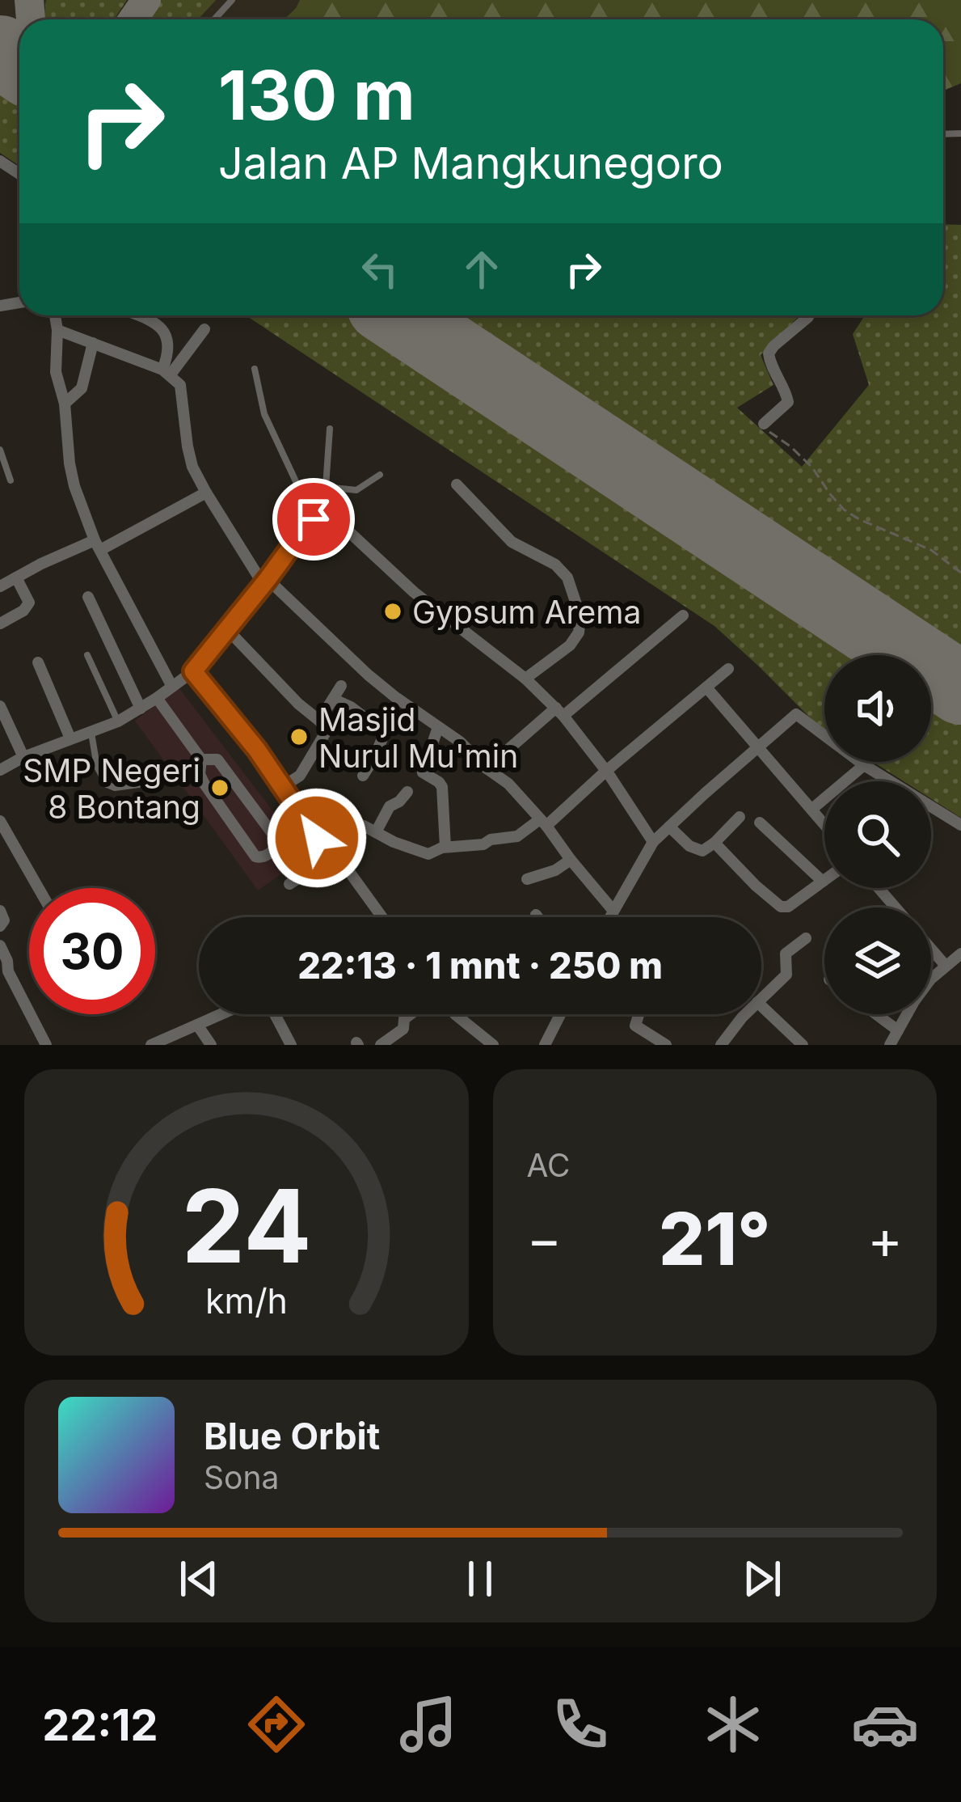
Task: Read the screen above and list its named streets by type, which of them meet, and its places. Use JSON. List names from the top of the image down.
{
  "places": ["Gypsum Arema", "Masjid Nurul Mu'min", "SMP Negeri 8 Bontang"],
  "page": {
    "turn": ["130 m", "Jalan AP Mangkunegoro"],
    "limit": "30",
    "trip": "22:13 · 1 mnt · 250 m",
    "tile": "AC",
    "heat": ["−", "21°", "+"],
    "song": ["Blue Orbit", "Sona"],
    "tabs": "22:12",
    "gauge": ["24", "km/h"]
  }
}
